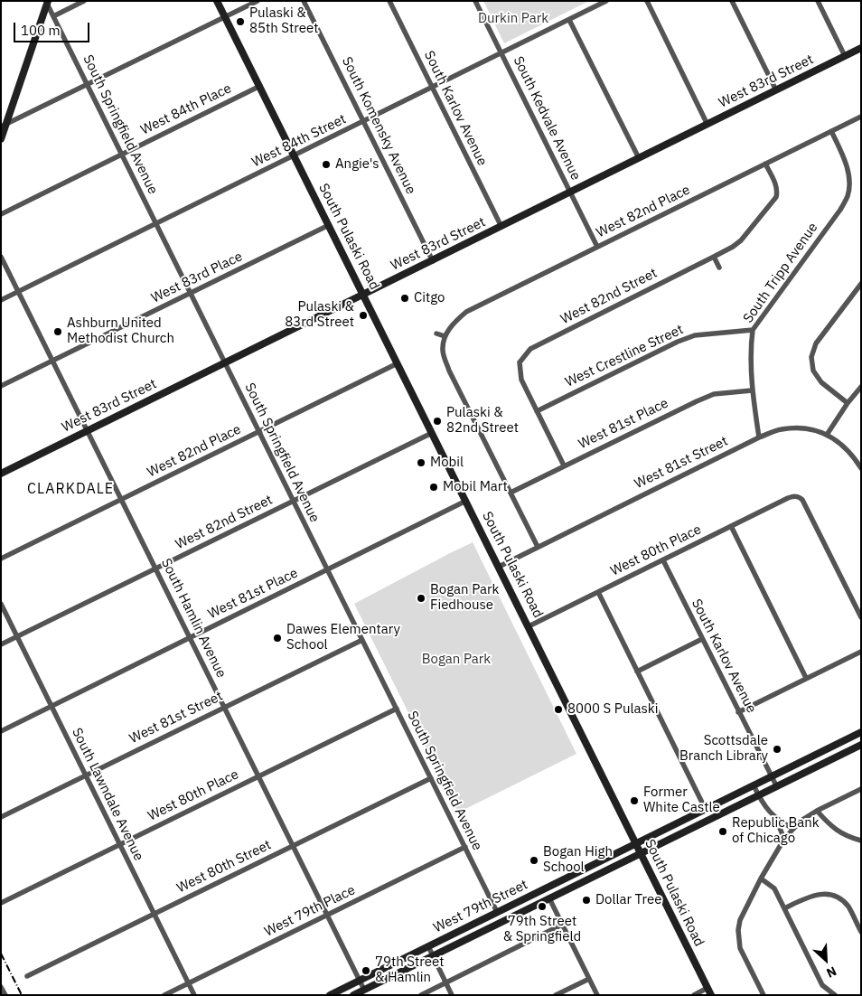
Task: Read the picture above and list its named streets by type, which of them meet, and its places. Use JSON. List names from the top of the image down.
{
  "streets": {
    "main road": ["West 83rd Street", "South Pulaski Road", "West 79th Street"],
    "street": [
      "South Karlov Avenue",
      "West 84th Place",
      "South Kedvale Avenue",
      "South Springfield Avenue",
      "South Komensky Avenue",
      "West 84th Street",
      "West 82nd Place",
      "South Tripp Avenue",
      "West 83rd Place",
      "West 82nd Street",
      "West Crestline Street",
      "West 81st Place",
      "West 81st Street",
      "West 80th Place",
      "South Hamlin Avenue",
      "South Lawndale Avenue",
      "West 80th Street",
      "West 79th Place"
    ]
  },
  "crossings": [
    ["West 83rd Street", "South Karlov Avenue"],
    ["West 83rd Street", "South Kedvale Avenue"],
    ["West 83rd Street", "South Springfield Avenue"],
    ["West 83rd Street", "South Komensky Avenue"],
    ["West 83rd Street", "South Pulaski Road"],
    ["West 83rd Street", "South Hamlin Avenue"],
    ["South Karlov Avenue", "West 84th Street"],
    ["South Karlov Avenue", "West 80th Place"],
    ["South Karlov Avenue", "West 79th Street"],
    ["West 84th Place", "South Springfield Avenue"],
    ["West 84th Place", "South Pulaski Road"],
    ["South Kedvale Avenue", "West 84th Street"],
    ["South Kedvale Avenue", "West 82nd Place"],
    ["South Springfield Avenue", "West 84th Street"],
    ["South Springfield Avenue", "West 82nd Place"],
    ["South Springfield Avenue", "West 83rd Place"],
    ["South Springfield Avenue", "West 82nd Street"],
    ["South Springfield Avenue", "West 81st Place"],
    ["South Springfield Avenue", "West 81st Street"],
    ["South Springfield Avenue", "West 80th Place"],
    ["South Springfield Avenue", "West 80th Street"],
    ["South Springfield Avenue", "West 79th Street"],
    ["South Springfield Avenue", "West 79th Place"],
    ["South Komensky Avenue", "West 84th Street"],
    ["West 84th Street", "South Pulaski Road"],
    ["West 84th Street", "South Hamlin Avenue"],
    ["West 82nd Place", "South Pulaski Road"],
    ["West 82nd Place", "South Tripp Avenue"],
    ["West 82nd Place", "West 82nd Street"],
    ["West 82nd Place", "South Hamlin Avenue"],
    ["South Pulaski Road", "West 83rd Place"],
    ["South Pulaski Road", "West 82nd Street"],
    ["South Pulaski Road", "West 81st Place"],
    ["South Pulaski Road", "West 81st Street"],
    ["South Pulaski Road", "West 80th Place"],
    ["South Pulaski Road", "West 79th Street"],
    ["South Tripp Avenue", "West Crestline Street"],
    ["South Tripp Avenue", "West 81st Place"],
    ["South Tripp Avenue", "West 81st Street"],
    ["West 83rd Place", "South Hamlin Avenue"],
    ["West 82nd Street", "West Crestline Street"],
    ["West 82nd Street", "South Hamlin Avenue"],
    ["West 82nd Street", "South Lawndale Avenue"],
    ["West 81st Place", "South Hamlin Avenue"],
    ["West 81st Place", "South Lawndale Avenue"],
    ["West 81st Street", "South Hamlin Avenue"],
    ["West 81st Street", "South Lawndale Avenue"],
    ["West 80th Place", "South Hamlin Avenue"],
    ["West 80th Place", "South Lawndale Avenue"],
    ["South Hamlin Avenue", "West 80th Street"],
    ["South Hamlin Avenue", "West 79th Street"],
    ["South Hamlin Avenue", "West 79th Place"],
    ["South Lawndale Avenue", "West 80th Street"],
    ["South Lawndale Avenue", "West 79th Place"]
  ],
  "districts": ["CLARKDALE"],
  "parks": ["Durkin Park", "Bogan Park"],
  "places": [
    "Pulaski & 85th Street",
    "Angie's",
    "Citgo",
    "Pulaski & 83rd Street",
    "Ashburn United Methodist Church",
    "Pulaski & 82nd Street",
    "Mobil",
    "Mobil Mart",
    "Bogan Park Fiedhouse",
    "Dawes Elementary School",
    "8000 S Pulaski",
    "Scottsdale Branch Library",
    "Former White Castle",
    "Republic Bank of Chicago",
    "Bogan High School",
    "Dollar Tree",
    "79th Street & Springfield",
    "79th Street & Hamlin"
  ],
  "scale_bar": "100 m",
  "north": "bottom right"
}
